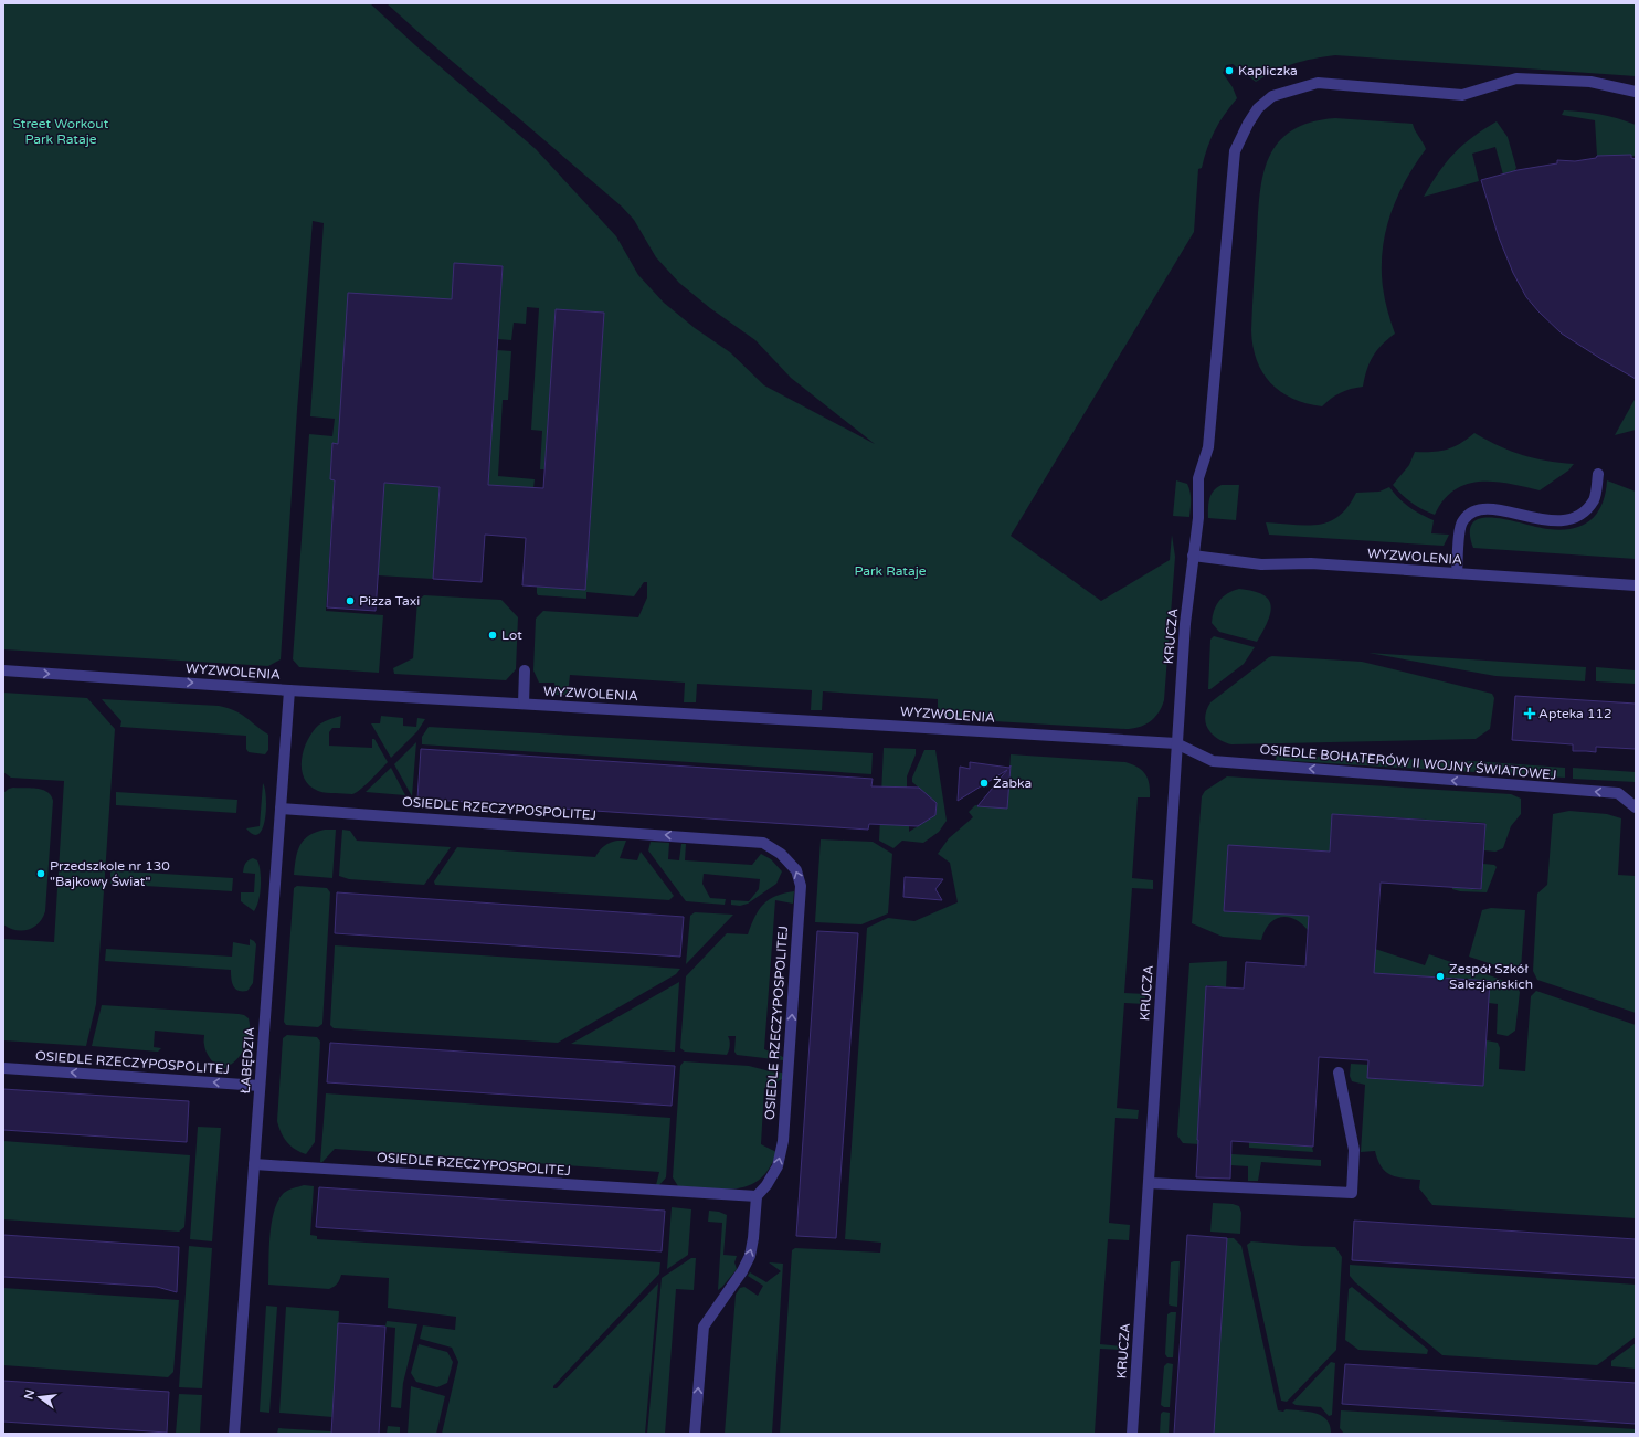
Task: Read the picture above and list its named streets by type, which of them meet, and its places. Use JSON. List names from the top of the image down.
{
  "streets": {
    "street": [
      "WYZWOLENIA",
      "KRUCZA",
      "OSIEDLE BOHATERÓW II WOJNY ŚWIATOWEJ",
      "OSIEDLE RZECZYPOSPOLITEJ",
      "ŁABĘDZIA"
    ]
  },
  "crossings": [
    ["WYZWOLENIA", "KRUCZA"],
    ["WYZWOLENIA", "OSIEDLE BOHATERÓW II WOJNY ŚWIATOWEJ"],
    ["WYZWOLENIA", "ŁABĘDZIA"],
    ["KRUCZA", "OSIEDLE BOHATERÓW II WOJNY ŚWIATOWEJ"],
    ["OSIEDLE RZECZYPOSPOLITEJ", "ŁABĘDZIA"]
  ],
  "one_way": ["OSIEDLE BOHATERÓW II WOJNY ŚWIATOWEJ"],
  "parks": ["Street Workout Park Rataje", "Park Rataje"],
  "places": {
    "other": [
      "Kapliczka",
      "Pizza Taxi",
      "Lot",
      "Żabka",
      "Przedszkole nr 130 \"Bajkowy Świat\"",
      "Zespół Szkół Salezjańskich"
    ],
    "health": ["Apteka 112"]
  },
  "north": "left"
}
